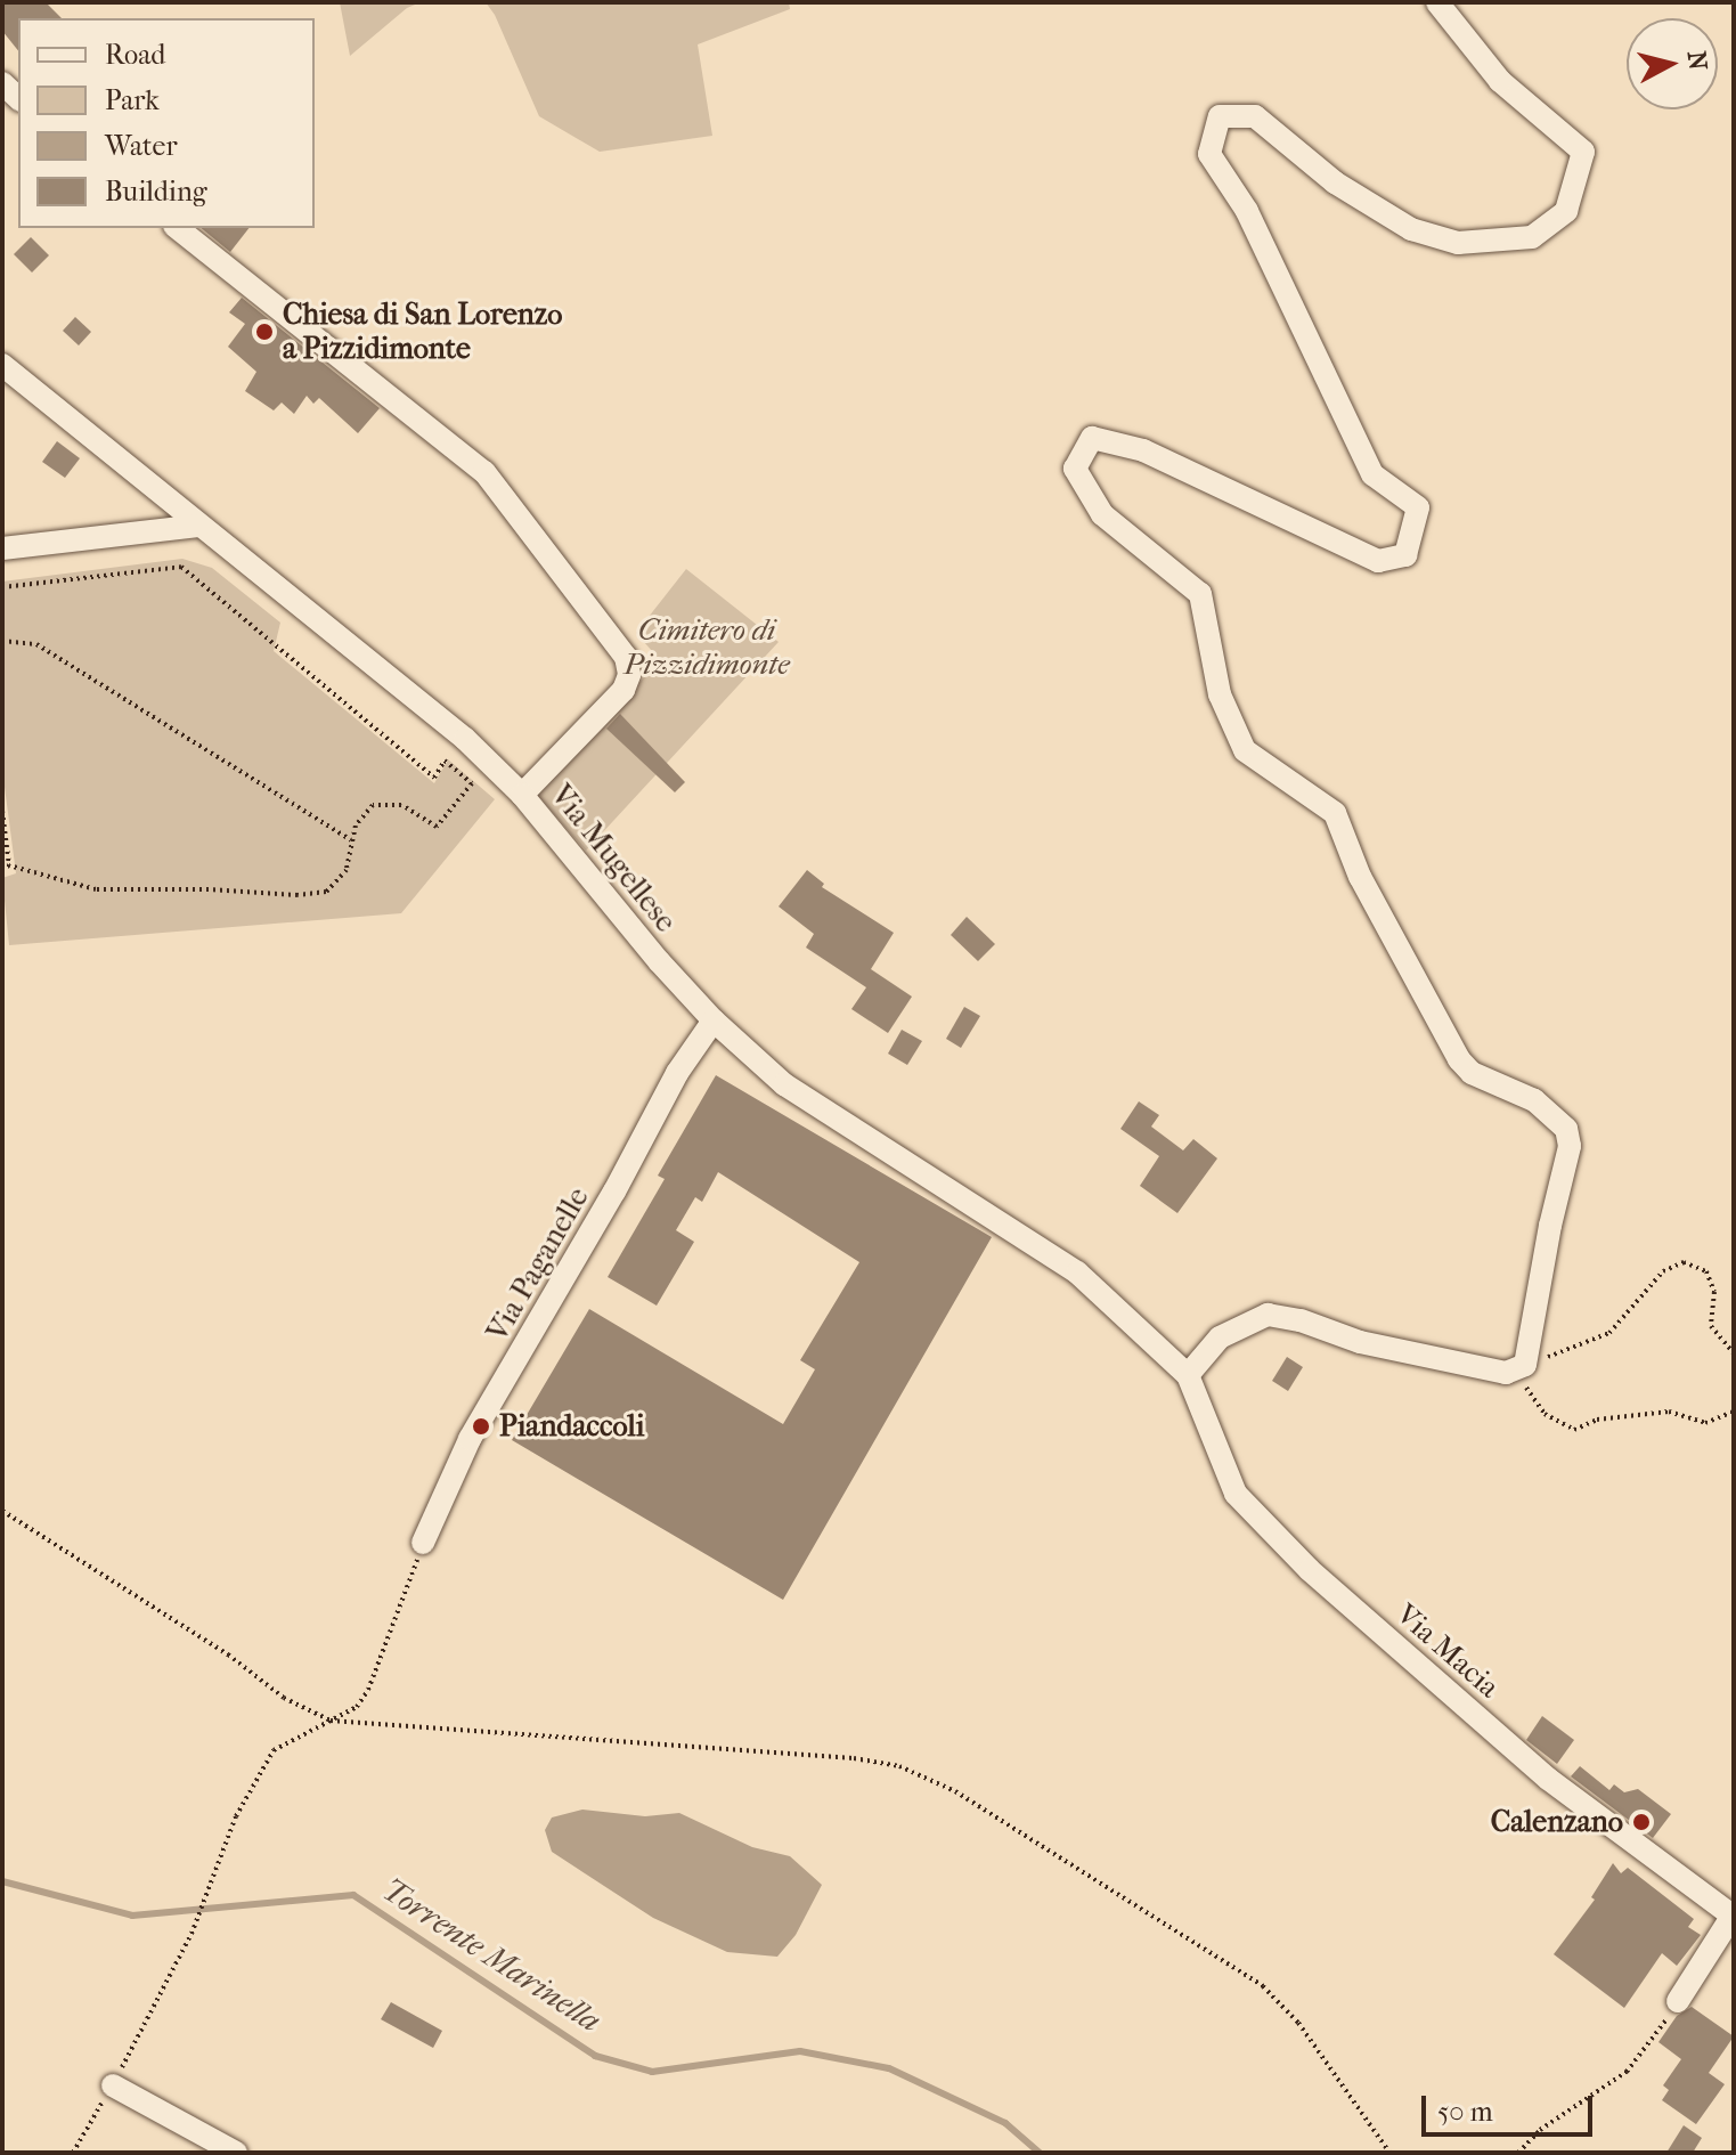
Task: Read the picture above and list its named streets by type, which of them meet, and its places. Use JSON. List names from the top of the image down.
{
  "streets": {
    "street": ["Via Mugellese", "Via Paganelle", "Via Macia"]
  },
  "crossings": [
    ["Via Mugellese", "Via Paganelle"],
    ["Via Mugellese", "Via Macia"]
  ],
  "water": ["Torrente Marinella"],
  "parks": ["Cimitero di Pizzidimonte"],
  "places": ["Chiesa di San Lorenzo a Pizzidimonte", "Piandaccoli", "Calenzano"],
  "legend": [
    "Road",
    "Park",
    "Water",
    "Building"
  ],
  "scale_bar": "50 m",
  "north": "right"
}
